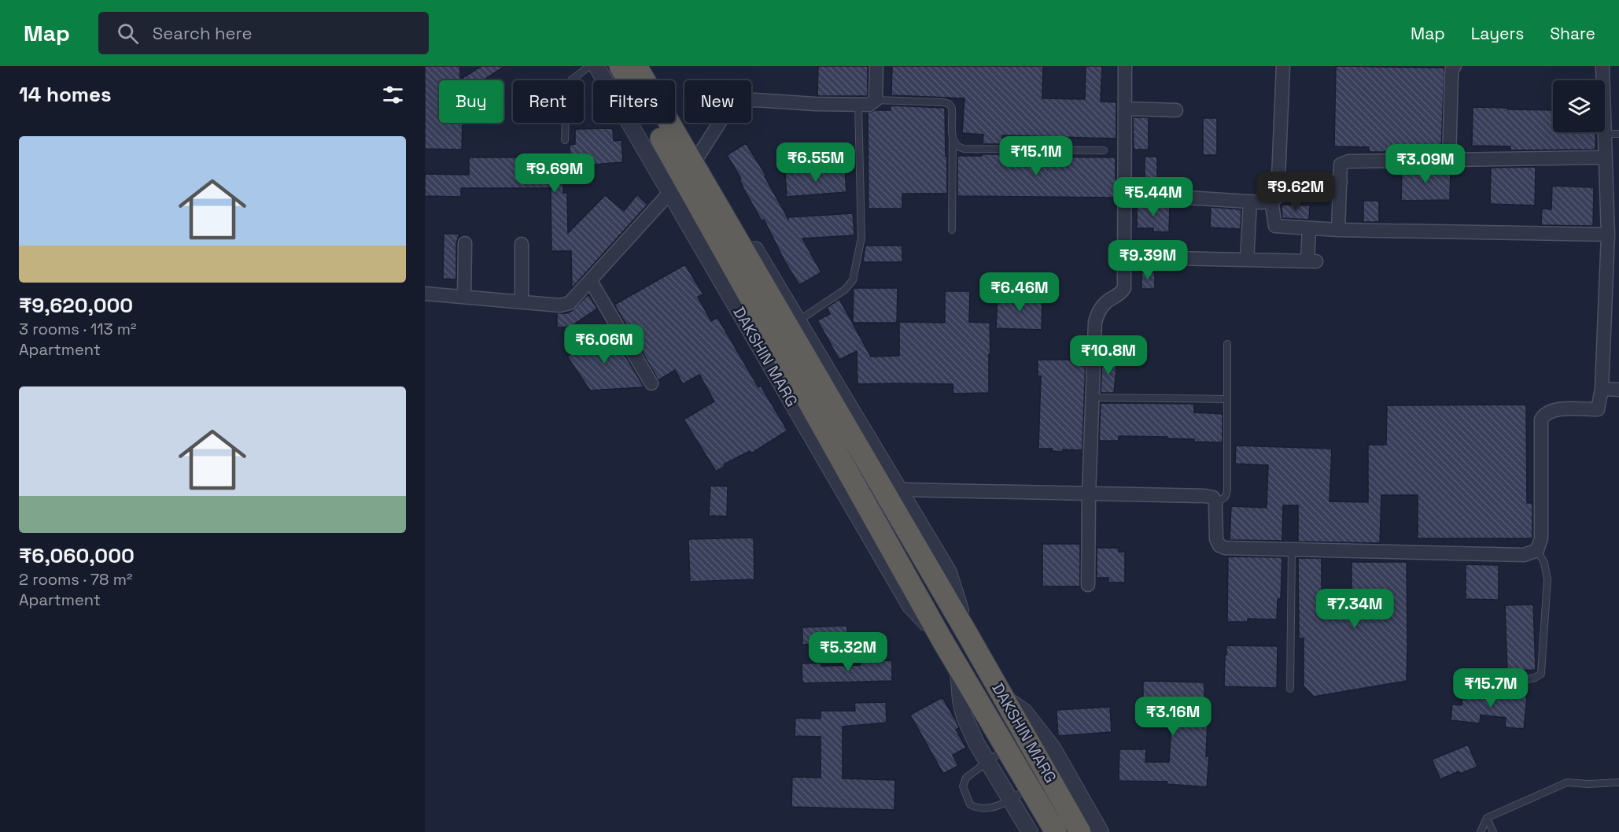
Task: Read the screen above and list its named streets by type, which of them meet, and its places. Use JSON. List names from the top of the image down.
{
  "streets": {
    "highway": ["DAKSHIN MARG"]
  },
  "page": {
    "header": "Map",
    "search": "Search here",
    "nav": ["Map", "Layers", "Share"],
    "heading": "14 homes",
    "chip": [
      "Buy",
      "Rent",
      "Filters",
      "New"
    ],
    "list": [
      {
        "name": "₹9,620,000",
        "note": "3 rooms · 113 m² · Apartment"
      },
      {
        "name": "₹6,060,000",
        "note": "2 rooms · 78 m² · Apartment"
      }
    ],
    "price": [
      "₹15.1M",
      "₹6.55M",
      "₹3.09M",
      "₹9.69M",
      "₹9.62M",
      "₹5.44M",
      "₹9.39M",
      "₹6.46M",
      "₹6.06M",
      "₹10.8M",
      "₹7.34M",
      "₹5.32M",
      "₹15.7M",
      "₹3.16M"
    ]
  }
}
